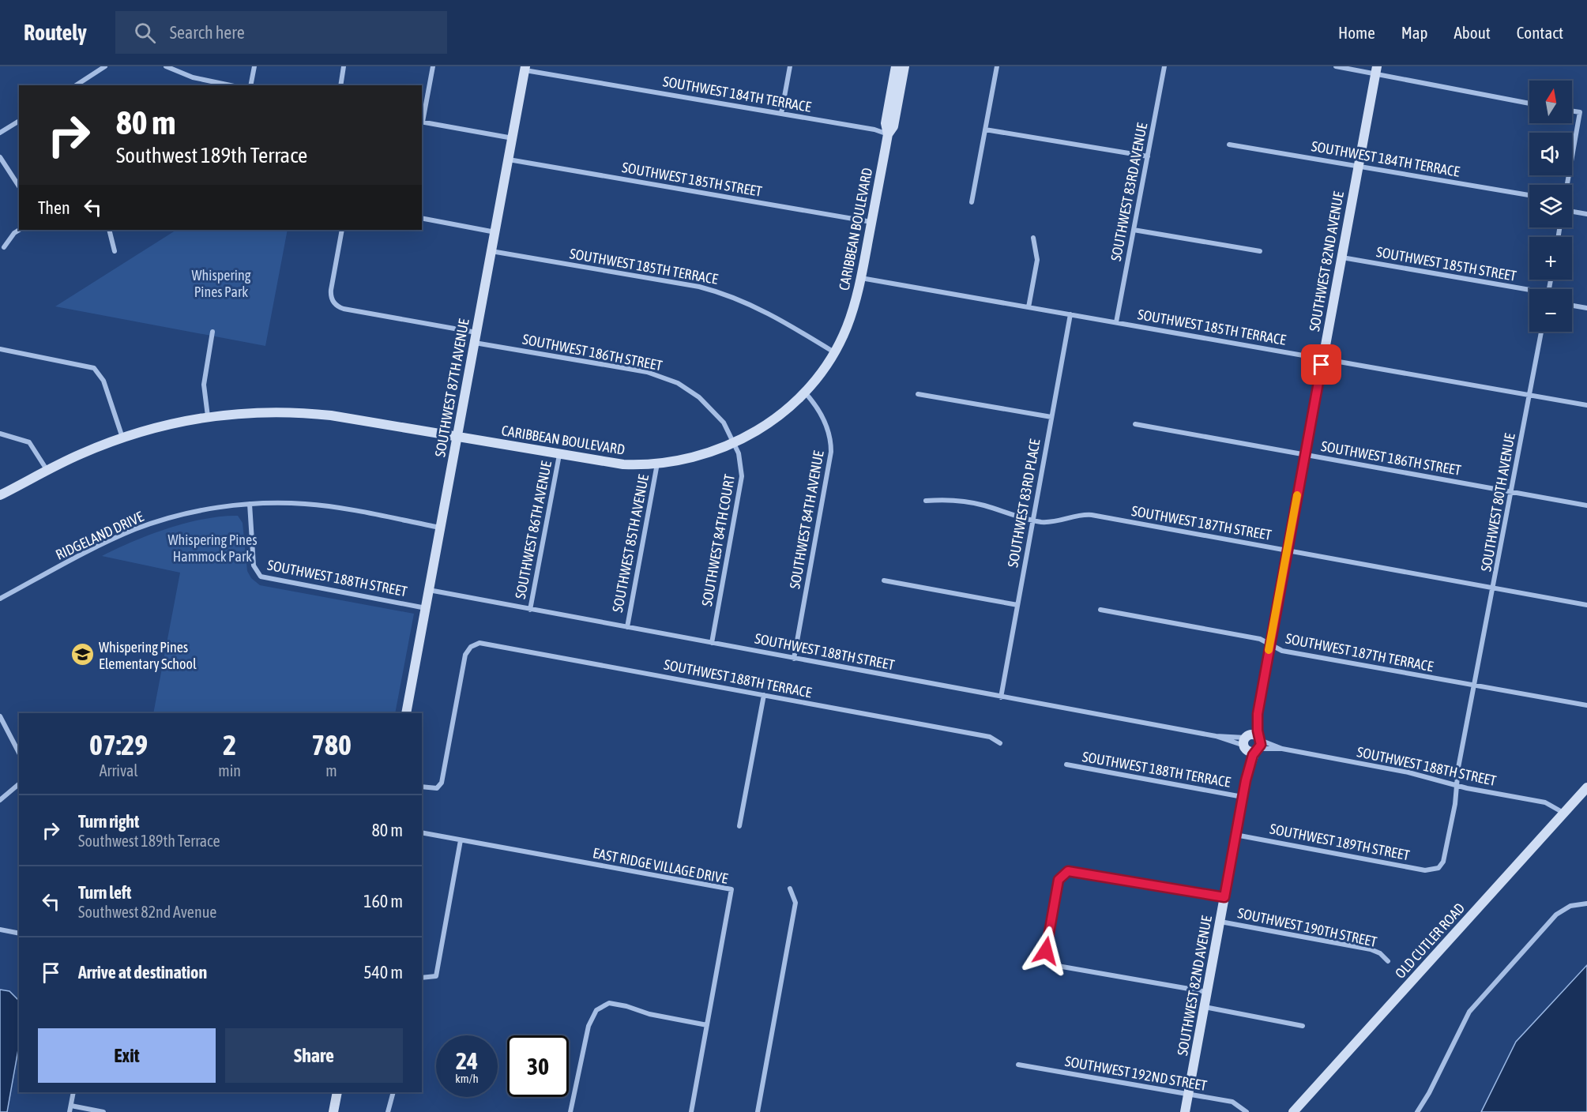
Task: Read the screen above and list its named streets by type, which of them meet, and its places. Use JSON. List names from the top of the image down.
{
  "streets": {
    "street": [
      "SOUTHWEST 184TH TERRACE",
      "SOUTHWEST 185TH STREET",
      "SOUTHWEST 83RD AVENUE",
      "CARIBBEAN BOULEVARD",
      "SOUTHWEST 82ND AVENUE",
      "SOUTHWEST 185TH TERRACE",
      "SOUTHWEST 186TH STREET",
      "SOUTHWEST 87TH AVENUE",
      "SOUTHWEST 80TH AVENUE",
      "SOUTHWEST 83RD PLACE",
      "SOUTHWEST 84TH AVENUE",
      "SOUTHWEST 187TH STREET",
      "SOUTHWEST 86TH AVENUE",
      "RIDGELAND DRIVE",
      "SOUTHWEST 84TH COURT",
      "SOUTHWEST 85TH AVENUE",
      "SOUTHWEST 188TH STREET",
      "SOUTHWEST 187TH TERRACE",
      "SOUTHWEST 188TH TERRACE",
      "SOUTHWEST 189TH STREET",
      "EAST RIDGE VILLAGE DRIVE",
      "SOUTHWEST 190TH STREET",
      "OLD CUTLER ROAD",
      "SOUTHWEST 192ND STREET"
    ]
  },
  "crossings": [
    ["SOUTHWEST 184TH TERRACE", "CARIBBEAN BOULEVARD"],
    ["SOUTHWEST 184TH TERRACE", "SOUTHWEST 82ND AVENUE"],
    ["SOUTHWEST 184TH TERRACE", "SOUTHWEST 87TH AVENUE"],
    ["SOUTHWEST 185TH STREET", "CARIBBEAN BOULEVARD"],
    ["SOUTHWEST 185TH STREET", "SOUTHWEST 82ND AVENUE"],
    ["SOUTHWEST 185TH STREET", "SOUTHWEST 87TH AVENUE"],
    ["SOUTHWEST 83RD AVENUE", "SOUTHWEST 185TH TERRACE"],
    ["CARIBBEAN BOULEVARD", "SOUTHWEST 185TH TERRACE"],
    ["CARIBBEAN BOULEVARD", "SOUTHWEST 186TH STREET"],
    ["CARIBBEAN BOULEVARD", "SOUTHWEST 87TH AVENUE"],
    ["CARIBBEAN BOULEVARD", "SOUTHWEST 84TH AVENUE"],
    ["CARIBBEAN BOULEVARD", "SOUTHWEST 86TH AVENUE"],
    ["CARIBBEAN BOULEVARD", "SOUTHWEST 84TH COURT"],
    ["CARIBBEAN BOULEVARD", "SOUTHWEST 85TH AVENUE"],
    ["SOUTHWEST 82ND AVENUE", "SOUTHWEST 185TH TERRACE"],
    ["SOUTHWEST 82ND AVENUE", "SOUTHWEST 186TH STREET"],
    ["SOUTHWEST 82ND AVENUE", "SOUTHWEST 187TH STREET"],
    ["SOUTHWEST 82ND AVENUE", "SOUTHWEST 188TH STREET"],
    ["SOUTHWEST 82ND AVENUE", "SOUTHWEST 187TH TERRACE"],
    ["SOUTHWEST 82ND AVENUE", "SOUTHWEST 188TH TERRACE"],
    ["SOUTHWEST 82ND AVENUE", "SOUTHWEST 189TH STREET"],
    ["SOUTHWEST 82ND AVENUE", "SOUTHWEST 190TH STREET"],
    ["SOUTHWEST 82ND AVENUE", "SOUTHWEST 192ND STREET"],
    ["SOUTHWEST 185TH TERRACE", "SOUTHWEST 87TH AVENUE"],
    ["SOUTHWEST 185TH TERRACE", "SOUTHWEST 80TH AVENUE"],
    ["SOUTHWEST 185TH TERRACE", "SOUTHWEST 83RD PLACE"],
    ["SOUTHWEST 186TH STREET", "SOUTHWEST 87TH AVENUE"],
    ["SOUTHWEST 186TH STREET", "SOUTHWEST 80TH AVENUE"],
    ["SOUTHWEST 186TH STREET", "SOUTHWEST 84TH COURT"],
    ["SOUTHWEST 87TH AVENUE", "RIDGELAND DRIVE"],
    ["SOUTHWEST 87TH AVENUE", "SOUTHWEST 188TH STREET"],
    ["SOUTHWEST 80TH AVENUE", "SOUTHWEST 187TH STREET"],
    ["SOUTHWEST 80TH AVENUE", "SOUTHWEST 188TH STREET"],
    ["SOUTHWEST 80TH AVENUE", "SOUTHWEST 187TH TERRACE"],
    ["SOUTHWEST 80TH AVENUE", "SOUTHWEST 189TH STREET"],
    ["SOUTHWEST 83RD PLACE", "SOUTHWEST 187TH STREET"],
    ["SOUTHWEST 83RD PLACE", "SOUTHWEST 188TH STREET"],
    ["SOUTHWEST 84TH AVENUE", "SOUTHWEST 188TH STREET"],
    ["SOUTHWEST 86TH AVENUE", "SOUTHWEST 188TH STREET"],
    ["RIDGELAND DRIVE", "SOUTHWEST 188TH STREET"],
    ["SOUTHWEST 84TH COURT", "SOUTHWEST 188TH STREET"],
    ["SOUTHWEST 85TH AVENUE", "SOUTHWEST 188TH STREET"],
    ["SOUTHWEST 188TH STREET", "SOUTHWEST 189TH STREET"],
    ["SOUTHWEST 188TH STREET", "OLD CUTLER ROAD"]
  ],
  "parks": ["Whispering Pines Park", "Whispering Pines Hammock Park"],
  "places": {
    "school or university": ["Whispering Pines Elementary School"]
  },
  "north": "top",
  "page": {
    "header": "Routely",
    "search": "Search here",
    "nav": [
      "Home",
      "Map",
      "About",
      "Contact"
    ],
    "map_buttons": ["+", "−"],
    "turn": ["80 m", "Southwest 189th Terrace"],
    "then": "Then",
    "eta": [
      "07:29",
      "Arrival",
      "2",
      "min",
      "780",
      "m"
    ],
    "list": [
      {
        "name": "Turn right",
        "note": "Southwest 189th Terrace",
        "value": "80 m"
      },
      {
        "name": "Turn left",
        "note": "Southwest 82nd Avenue",
        "value": "160 m"
      },
      {
        "name": "Arrive at destination",
        "value": "540 m"
      }
    ],
    "buttons": ["Exit", "Share"],
    "speed": "24 km/h",
    "limit": "30"
  }
}
